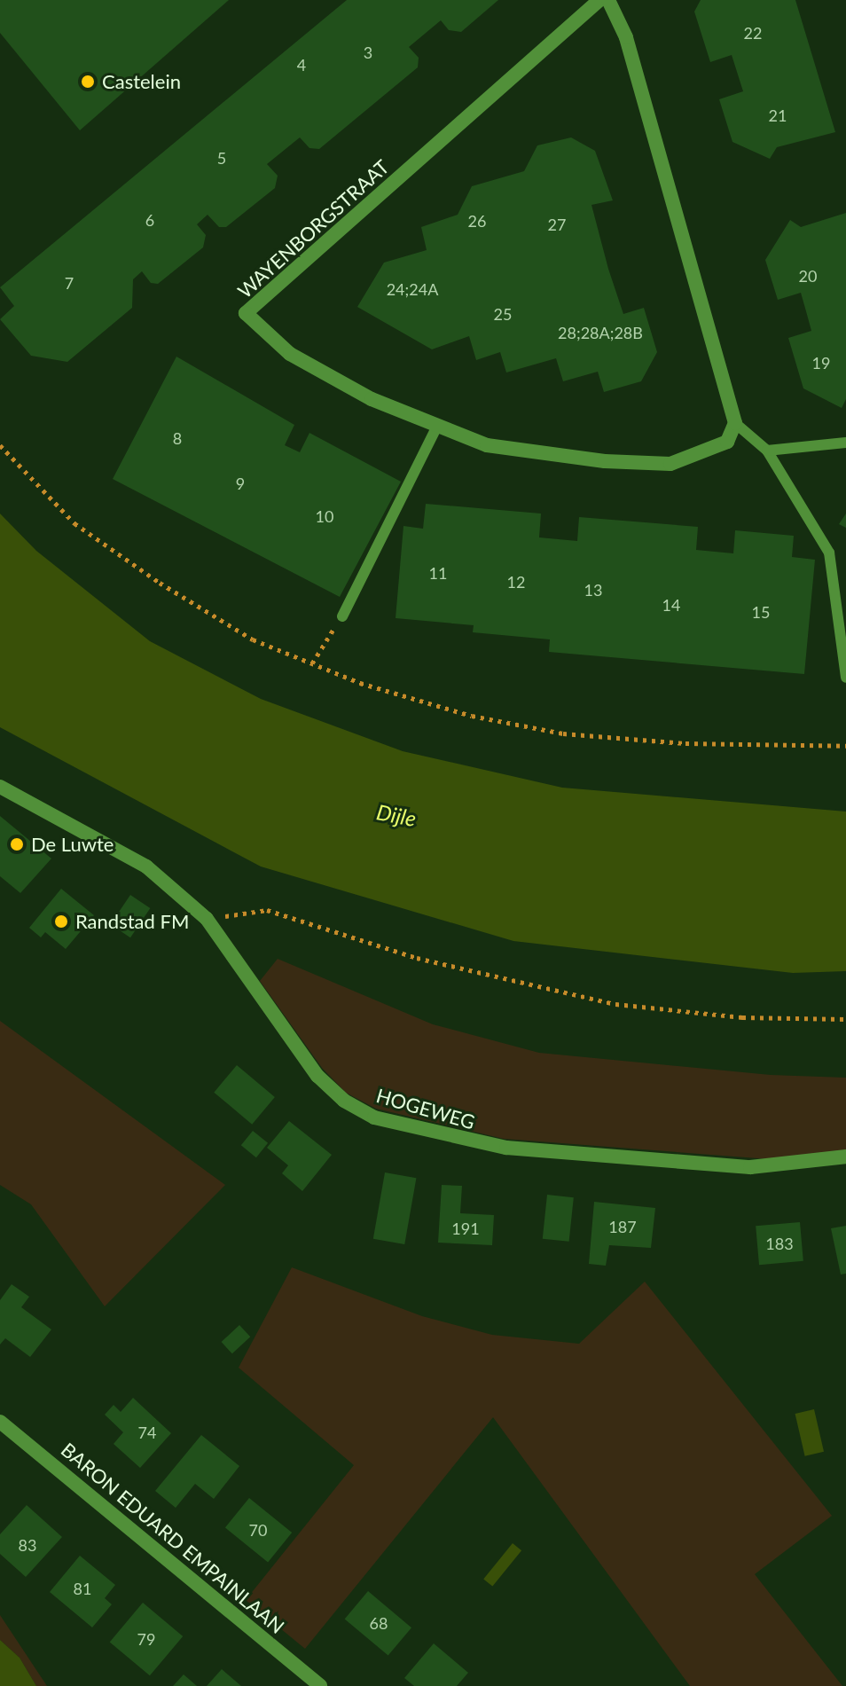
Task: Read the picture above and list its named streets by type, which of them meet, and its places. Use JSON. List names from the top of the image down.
{
  "streets": {
    "street": ["WAYENBORGSTRAAT", "HOGEWEG", "BARON EDUARD EMPAINLAAN"]
  },
  "water": ["Dijle"],
  "places": ["Castelein", "De Luwte", "Randstad FM"],
  "house_numbers": [
    "22",
    "3",
    "4",
    "21",
    "5",
    "6",
    "26",
    "27",
    "20",
    "7",
    "24;24A",
    "25",
    "28;28A;28B",
    "19",
    "8",
    "9",
    "10",
    "11",
    "12",
    "13",
    "14",
    "15",
    "187",
    "191",
    "183",
    "74",
    "70",
    "83",
    "81",
    "68",
    "79"
  ]
}
